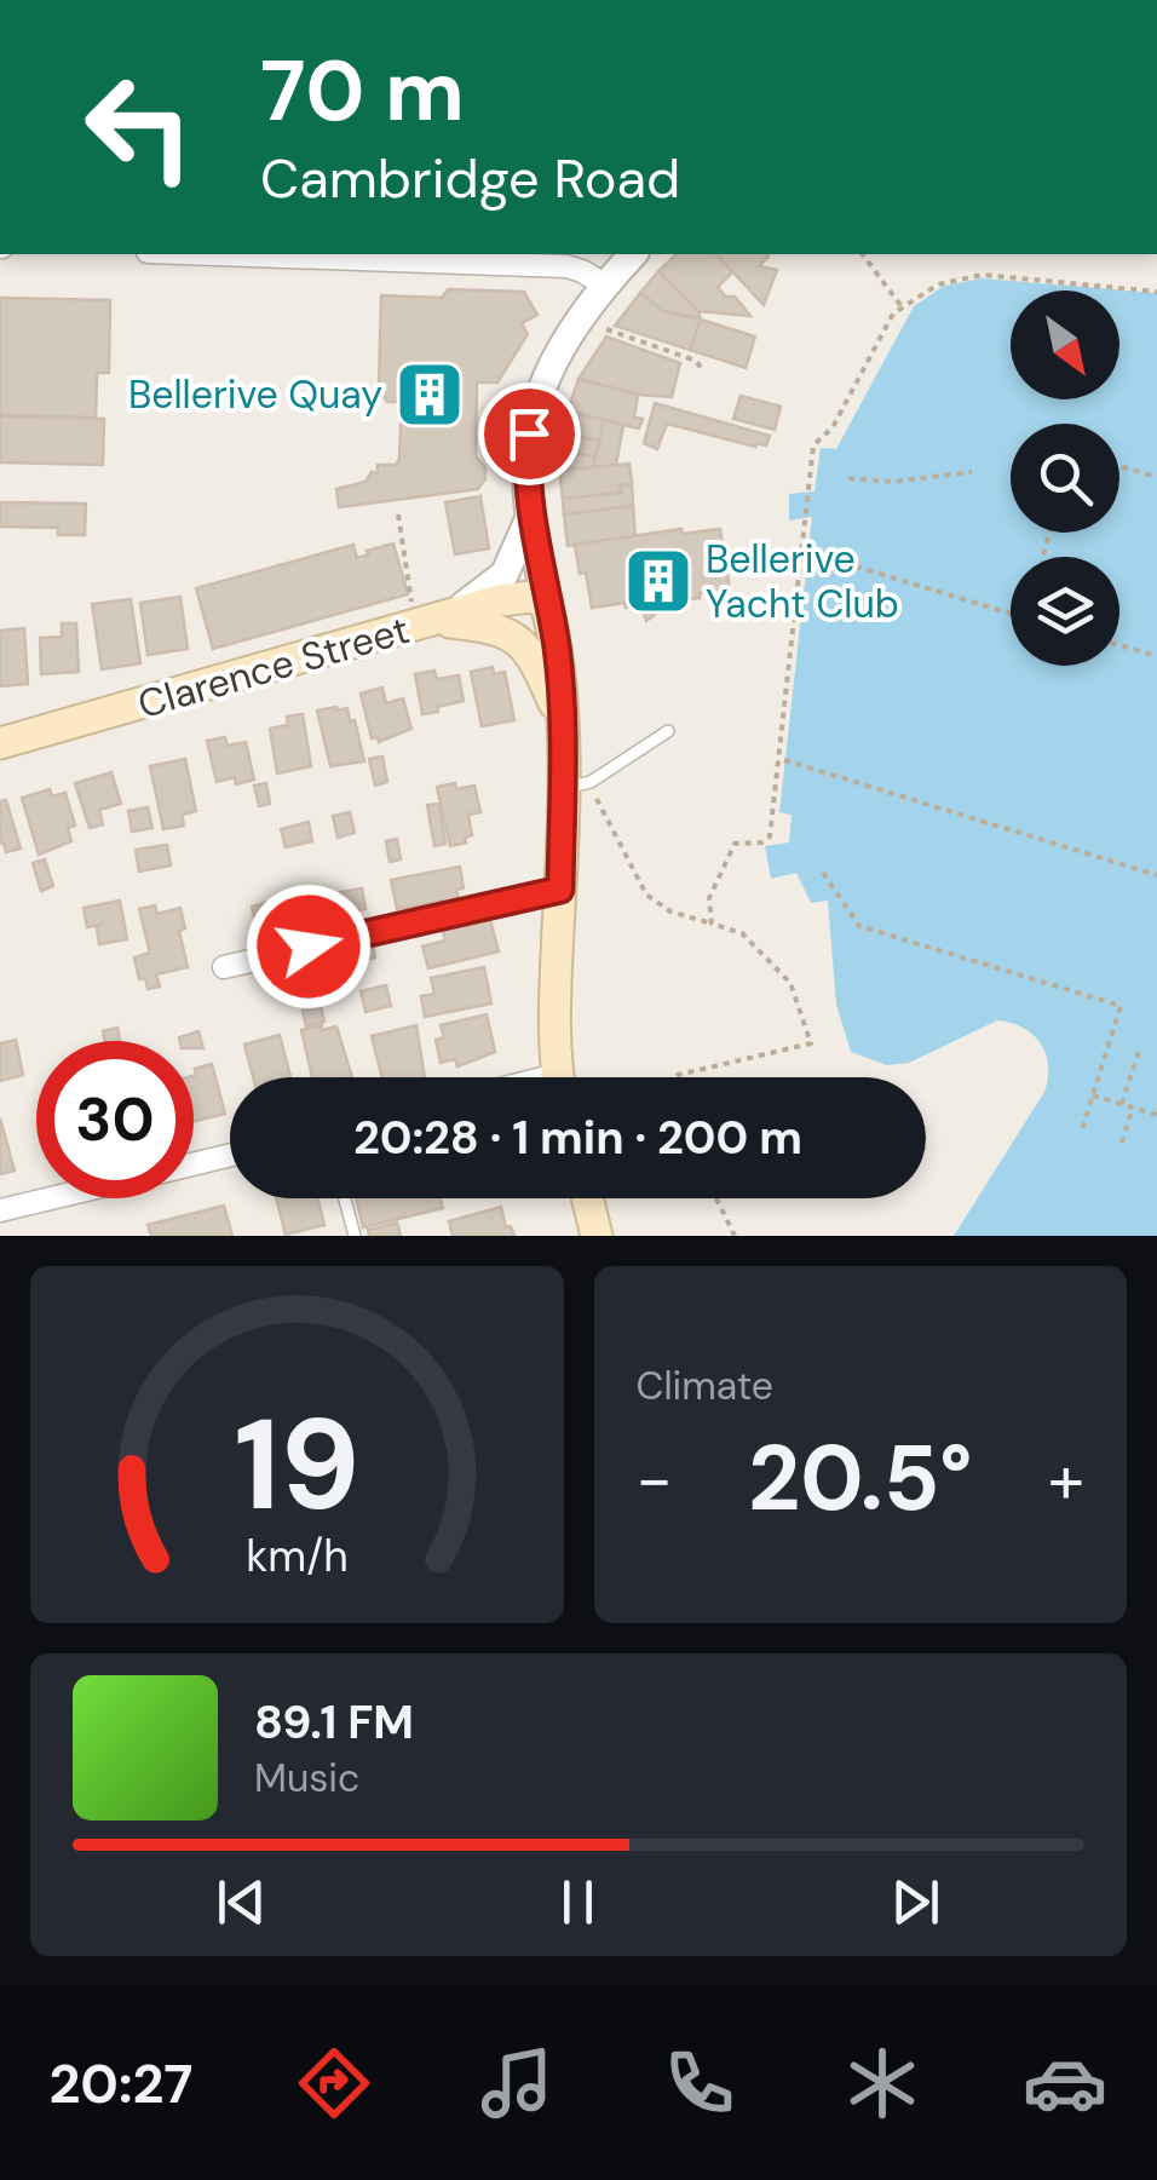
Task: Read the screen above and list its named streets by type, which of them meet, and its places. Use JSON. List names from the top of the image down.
{
  "streets": {
    "main road": ["Clarence Street"]
  },
  "places": {
    "building": ["Bellerive Quay", "Bellerive Yacht Club"]
  },
  "north": "bottom right",
  "page": {
    "turn": ["70 m", "Cambridge Road"],
    "limit": "30",
    "trip": "20:28 · 1 min · 200 m",
    "tile": "Climate",
    "heat": ["−", "20.5°", "+"],
    "song": ["89.1 FM", "Music"],
    "tabs": "20:27",
    "gauge": ["19", "km/h"]
  }
}
